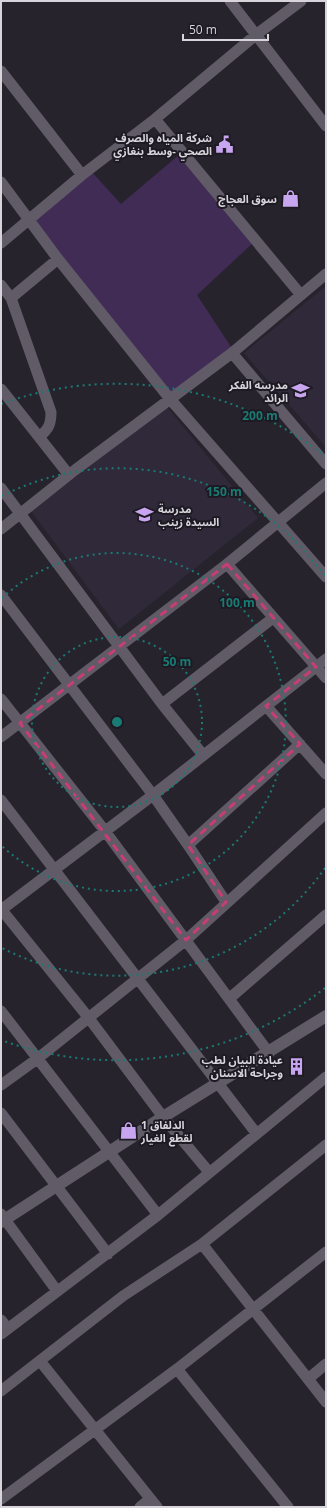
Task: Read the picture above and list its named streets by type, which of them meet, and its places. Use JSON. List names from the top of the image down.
{
  "places": {
    "public building": ["شركة المياه والصرف الصحي -وسط بنغازي"],
    "shop": ["سوق العجاج", "الدلفاق 1 لقطع الغيار"],
    "school or university": ["مدرسه الفكر الرائد", "مدرسة السيدة زينب"],
    "building": ["عيادة البيان لطب وجراحة الاسنان"]
  },
  "scale_bar": "50 m",
  "rings": [
    "200 m",
    "150 m",
    "100 m",
    "50 m"
  ]
}
